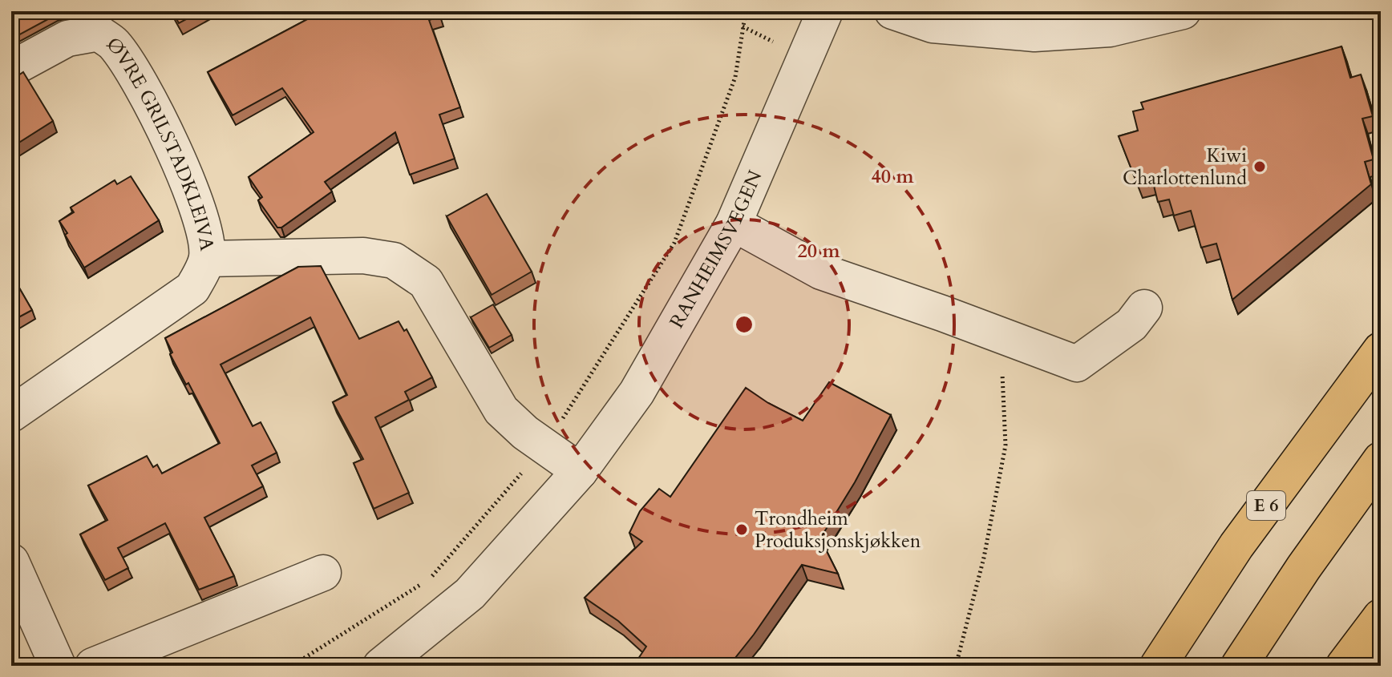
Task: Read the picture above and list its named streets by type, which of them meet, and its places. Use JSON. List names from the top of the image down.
{
  "streets": {
    "highway": ["E 6"],
    "street": ["ØVRE GRILSTADKLEIVA", "RANHEIMSVEGEN"]
  },
  "places": ["Kiwi Charlottenlund", "Trondheim Produksjonskjøkken"],
  "rings": ["40 m", "20 m"]
}
